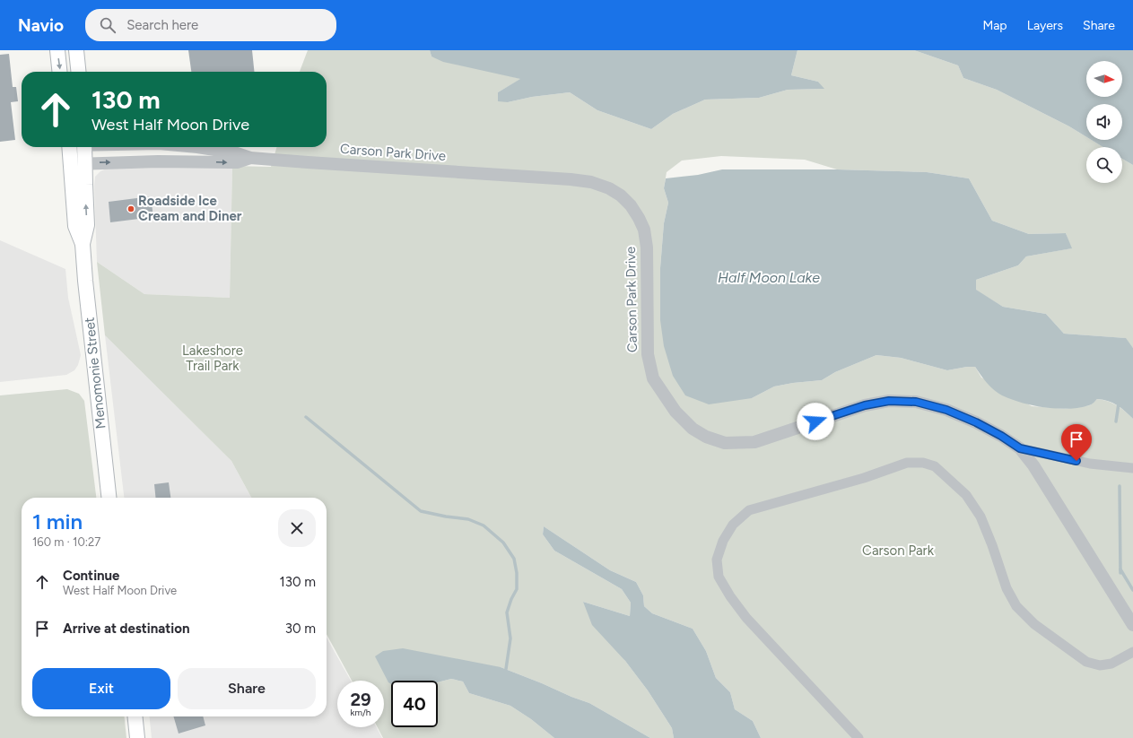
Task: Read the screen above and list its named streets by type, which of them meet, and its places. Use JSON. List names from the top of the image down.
{
  "streets": {
    "main road": ["Menomonie Street"],
    "street": ["Carson Park Drive"]
  },
  "crossings": [
    ["Carson Park Drive", "Menomonie Street"]
  ],
  "water": ["Half Moon Lake"],
  "parks": ["Lakeshore Trail Park", "Carson Park"],
  "places": ["Roadside Ice Cream and Diner"],
  "north": "right",
  "page": {
    "header": "Navio",
    "search": "Search here",
    "nav": ["Map", "Layers", "Share"],
    "turn": ["130 m", "West Half Moon Drive"],
    "heading": ["1 min", "160 m · 10:27"],
    "list": [
      {
        "name": "Continue",
        "note": "West Half Moon Drive",
        "value": "130 m"
      },
      {
        "name": "Arrive at destination",
        "value": "30 m"
      }
    ],
    "buttons": ["Exit", "Share"],
    "speed": "29 km/h",
    "limit": "40"
  }
}
